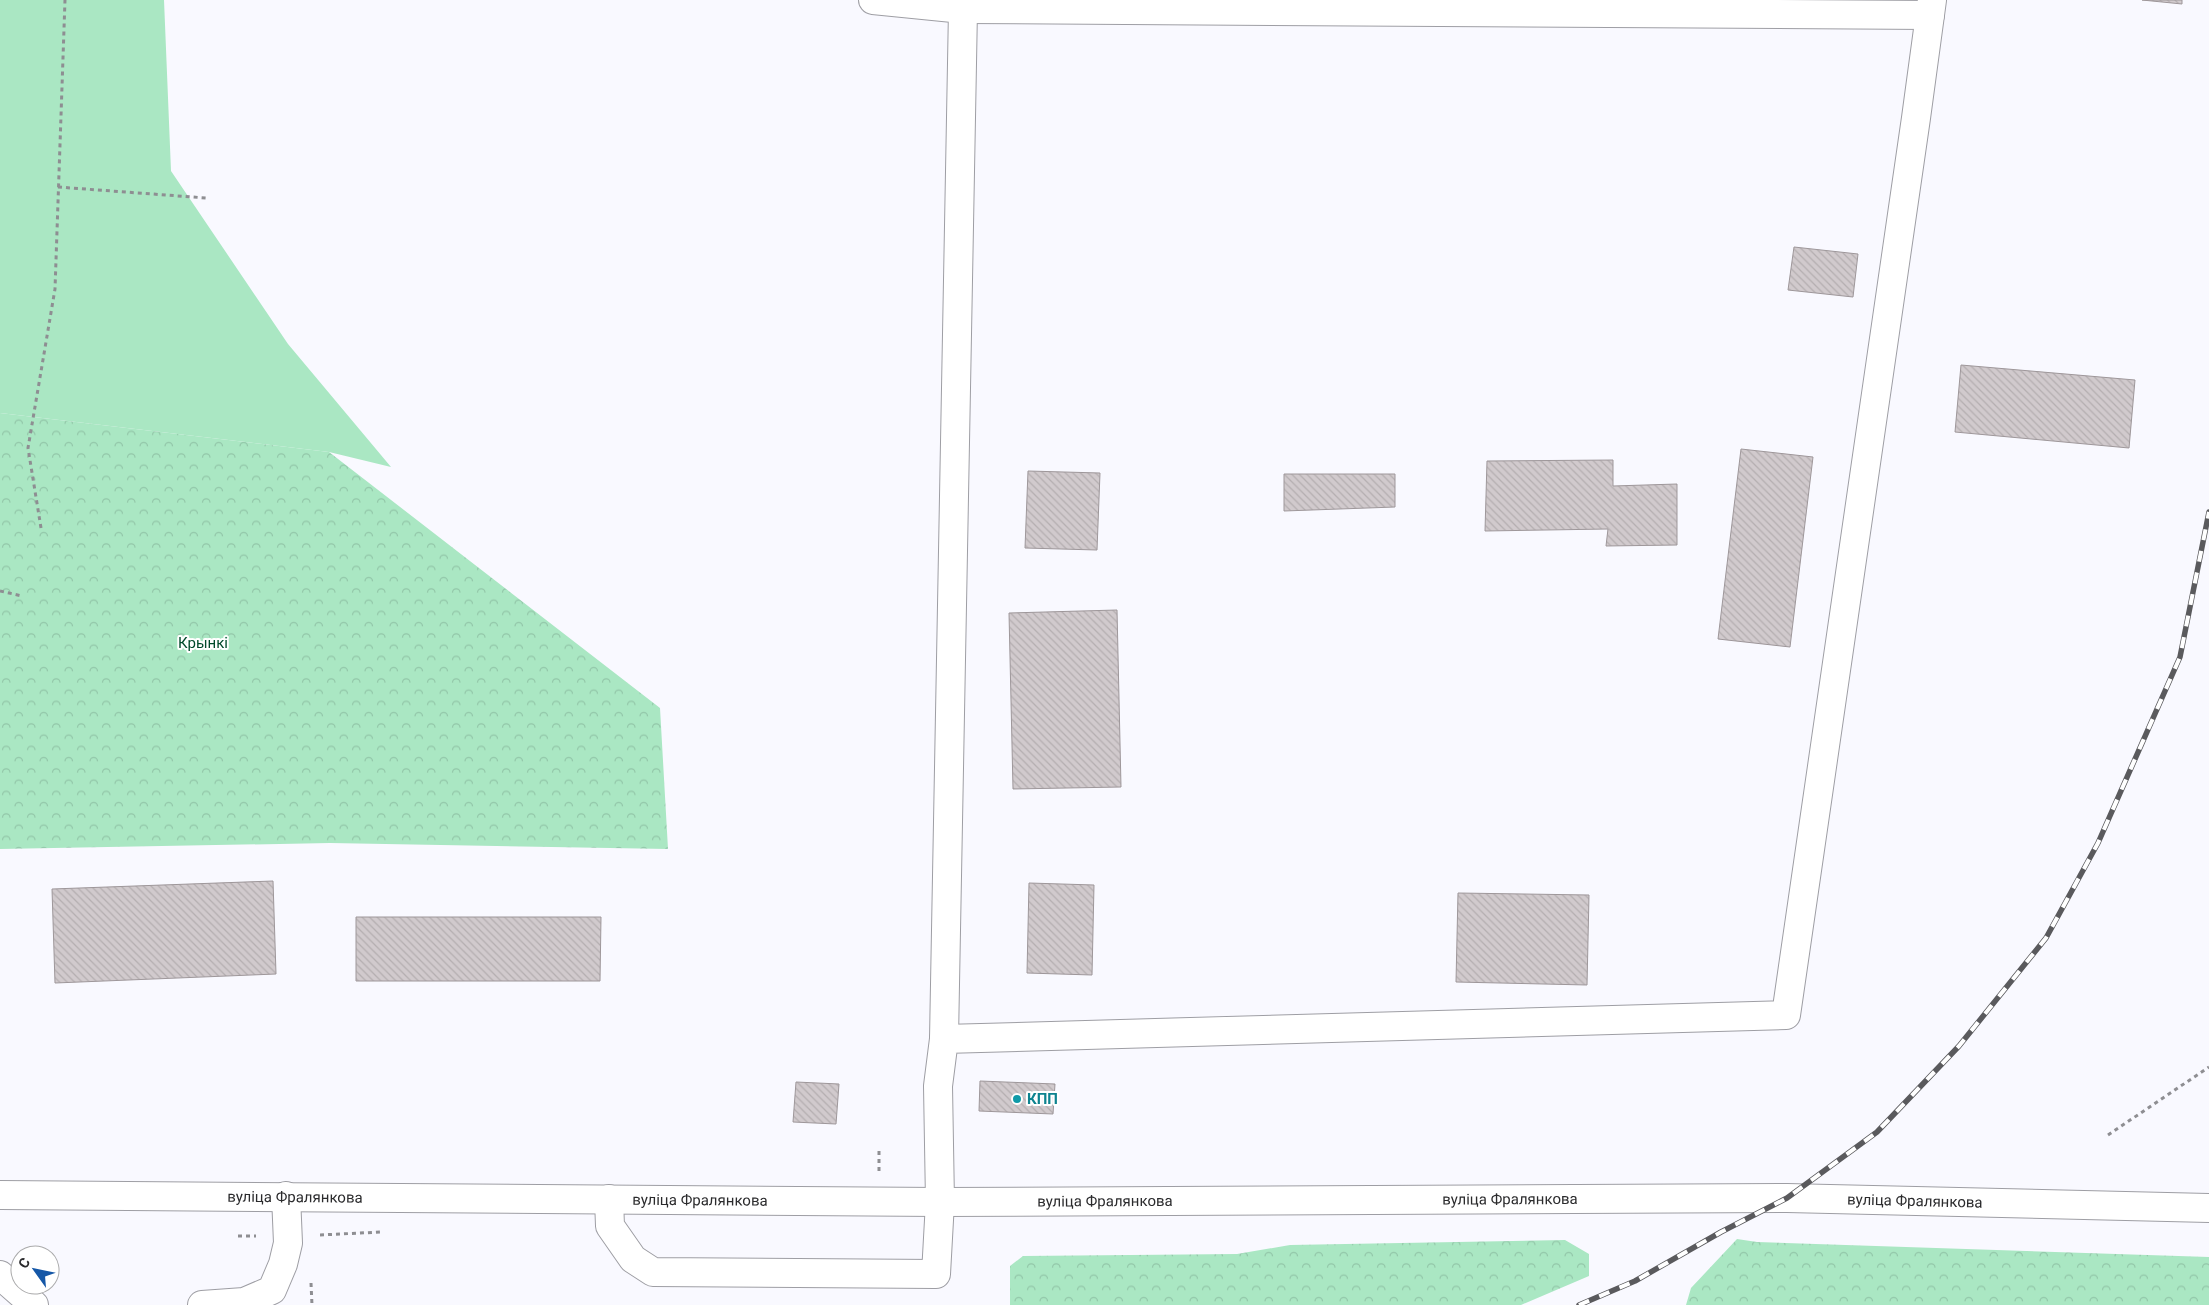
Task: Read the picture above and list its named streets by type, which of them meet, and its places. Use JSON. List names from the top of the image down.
{
  "streets": {
    "street": ["вуліца Фралянкова"]
  },
  "parks": ["Крынкі"],
  "places": ["КПП"],
  "north": "top left"
}
